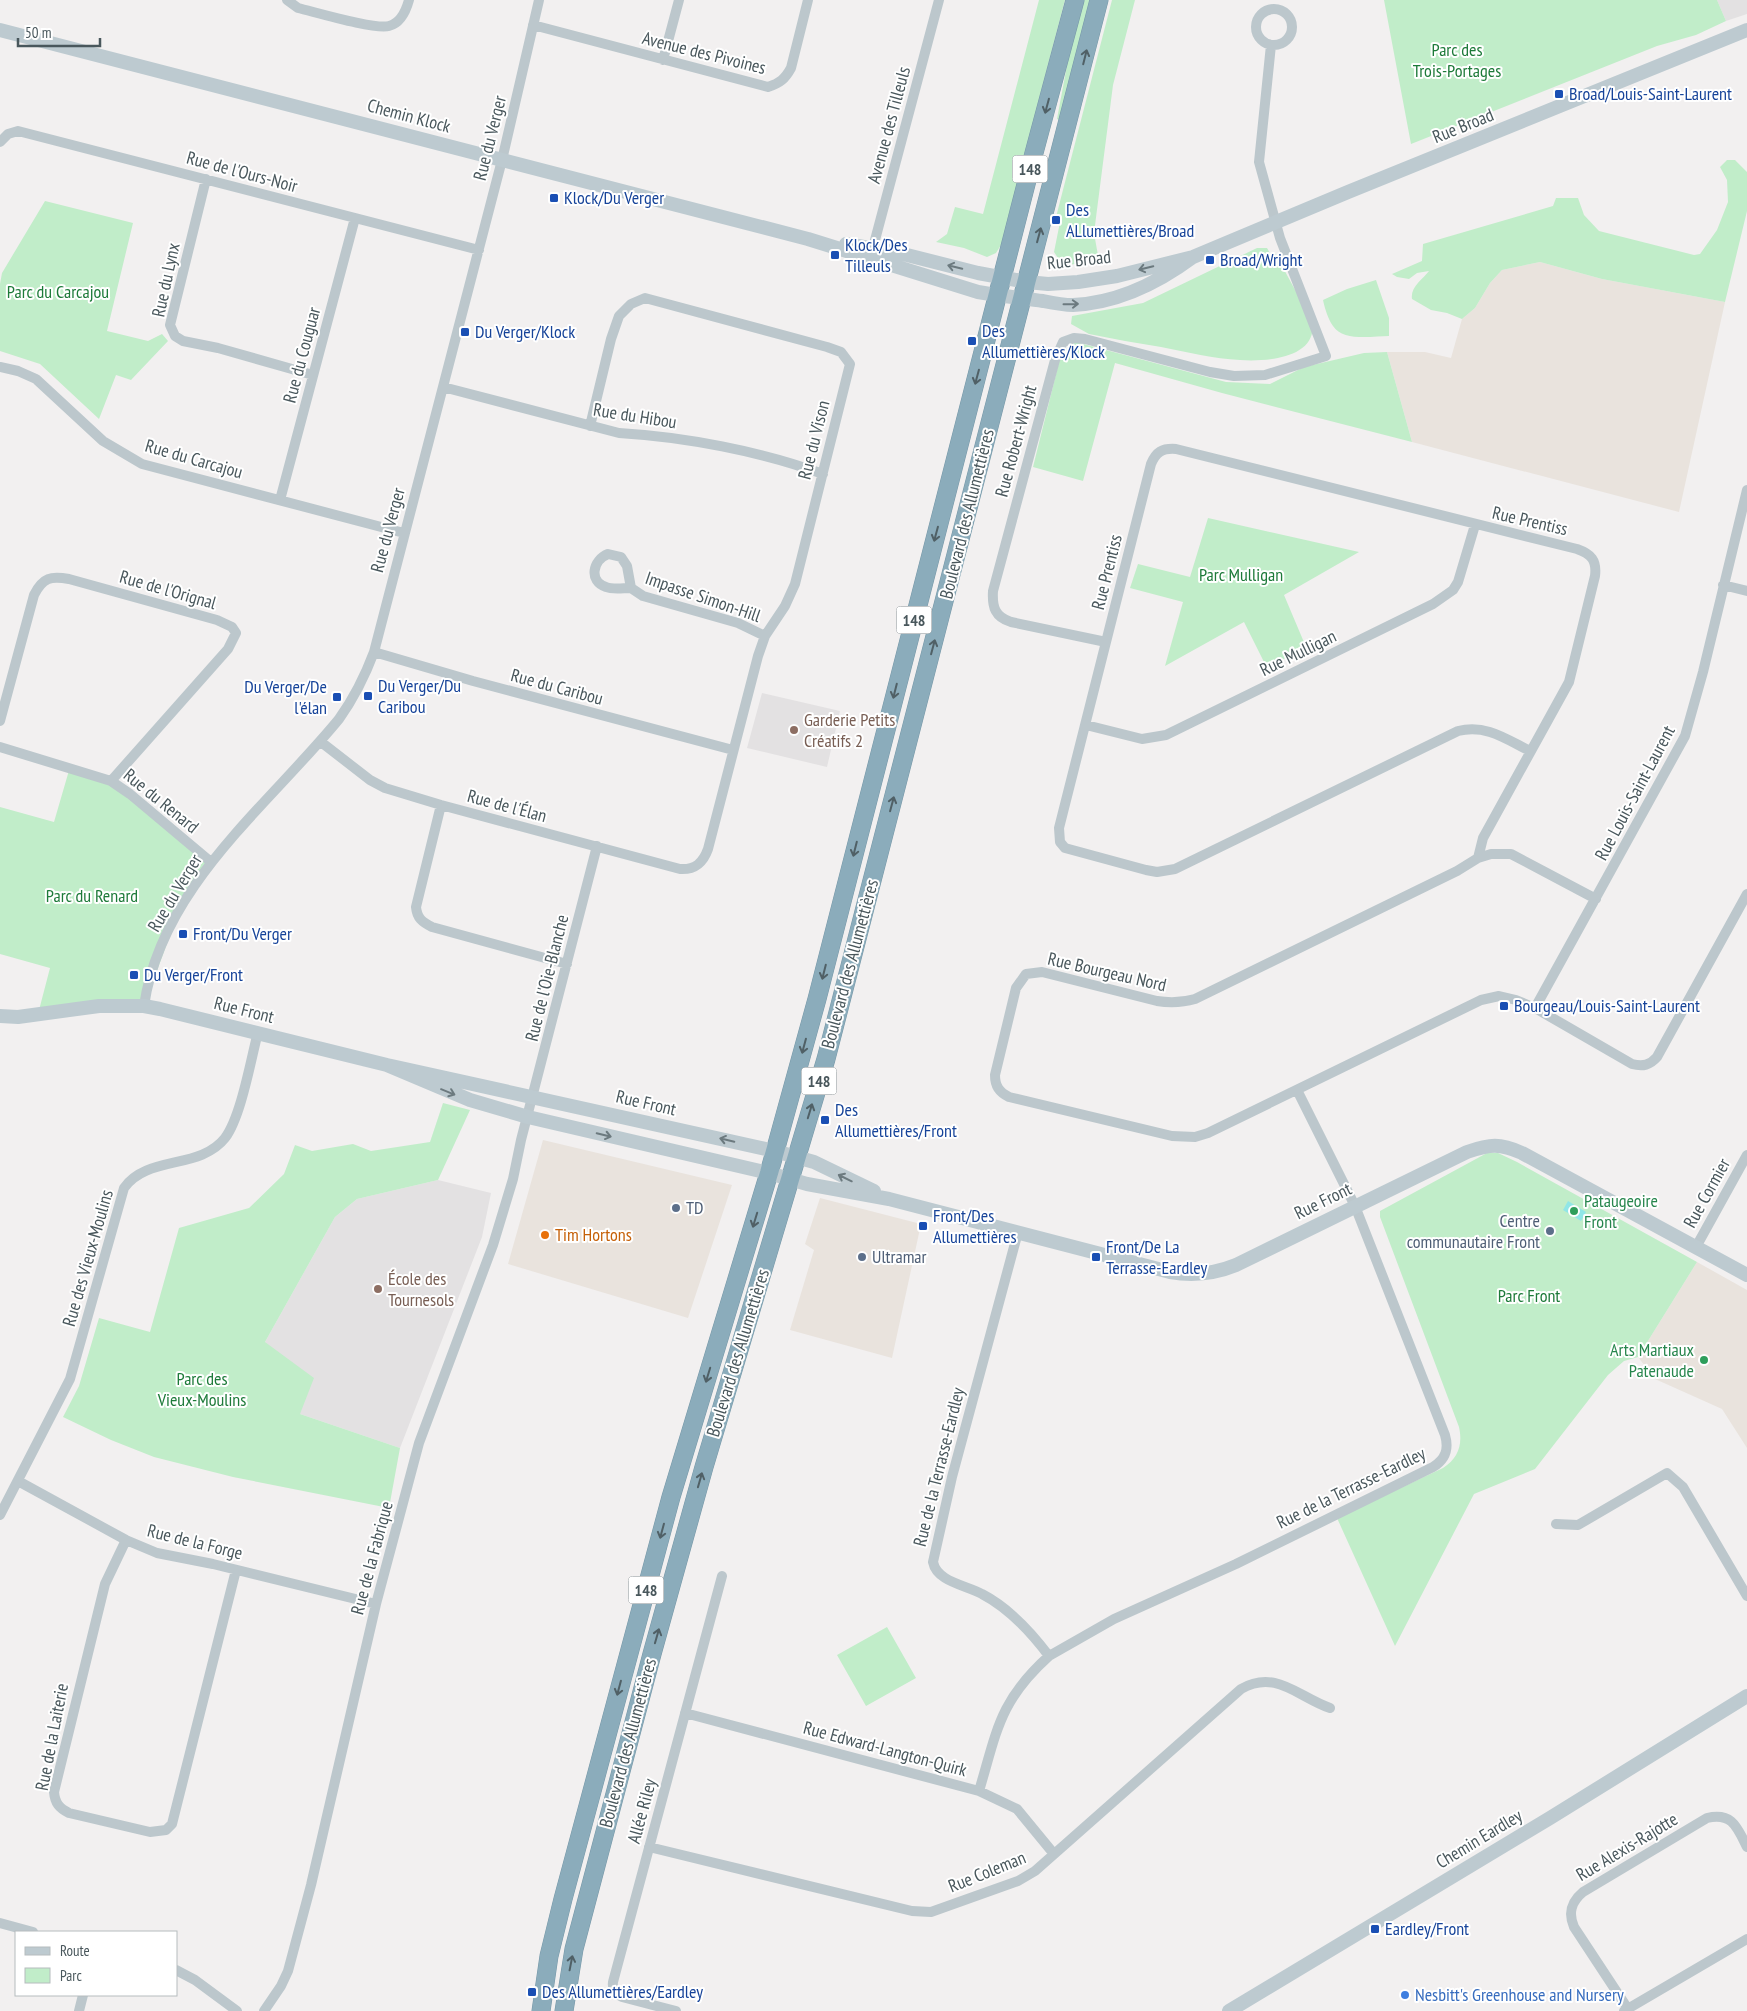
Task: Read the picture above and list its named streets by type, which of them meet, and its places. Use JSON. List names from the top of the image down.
{
  "streets": {
    "highway": ["148", "Boulevard des Allumettières"],
    "street": [
      "Avenue des Pivoines",
      "Chemin Klock",
      "Avenue des Tilleuls",
      "Rue Broad",
      "Rue du Verger",
      "Rue de l'Ours-Noir",
      "Rue du Lynx",
      "Rue du Couguar",
      "Rue du Hibou",
      "Rue du Vison",
      "Rue Robert-Wright",
      "Rue du Carcajou",
      "Rue Prentiss",
      "Rue de l'Orignal",
      "Impasse Simon-Hill",
      "Rue Mulligan",
      "Rue du Caribou",
      "Rue Louis-Saint-Laurent",
      "Rue du Renard",
      "Rue de l'Élan",
      "Rue Bourgeau Nord",
      "Rue de l'Oie-Blanche",
      "Rue Front",
      "Rue Cormier",
      "Rue des Vieux-Moulins",
      "Rue de la Terrasse-Eardley",
      "Rue de la Forge",
      "Rue de la Fabrique",
      "Rue de la Laiterie",
      "Rue Edward-Langton-Quirk",
      "Allée Riley",
      "Chemin Eardley",
      "Rue Alexis-Rajotte",
      "Rue Coleman"
    ]
  },
  "crossings": [
    ["Avenue des Pivoines", "Rue du Verger"],
    ["Chemin Klock", "Avenue des Tilleuls"],
    ["Chemin Klock", "Rue Broad"],
    ["Chemin Klock", "Rue du Verger"],
    ["Chemin Klock", "Boulevard des Allumettières"],
    ["Rue Broad", "Rue Robert-Wright"],
    ["Rue Broad", "Boulevard des Allumettières"],
    ["Rue du Verger", "Rue de l'Ours-Noir"],
    ["Rue du Verger", "Rue du Hibou"],
    ["Rue du Verger", "Rue du Carcajou"],
    ["Rue du Verger", "Rue du Caribou"],
    ["Rue du Verger", "Rue du Renard"],
    ["Rue du Verger", "Rue de l'Élan"],
    ["Rue du Verger", "Rue Front"],
    ["Rue de l'Ours-Noir", "Rue du Lynx"],
    ["Rue de l'Ours-Noir", "Rue du Couguar"],
    ["Rue du Lynx", "Rue du Couguar"],
    ["Rue du Couguar", "Rue du Carcajou"],
    ["Rue du Hibou", "Rue du Vison"],
    ["Rue du Vison", "Impasse Simon-Hill"],
    ["Rue du Vison", "Rue du Caribou"],
    ["Rue du Vison", "Rue de l'Élan"],
    ["Rue Robert-Wright", "Rue Prentiss"],
    ["Boulevard des Allumettières", "Rue Front"],
    ["Rue Prentiss", "Rue Mulligan"],
    ["Rue Prentiss", "Rue Bourgeau Nord"],
    ["Rue de l'Orignal", "Rue du Renard"],
    ["Rue Louis-Saint-Laurent", "Rue Bourgeau Nord"],
    ["Rue de l'Élan", "Rue de l'Oie-Blanche"],
    ["Rue Bourgeau Nord", "Rue de la Terrasse-Eardley"],
    ["Rue de l'Oie-Blanche", "Rue Front"],
    ["Rue de l'Oie-Blanche", "Rue de la Fabrique"],
    ["Rue Front", "Rue Cormier"],
    ["Rue Front", "Rue des Vieux-Moulins"],
    ["Rue Front", "Rue de la Terrasse-Eardley"],
    ["Rue Front", "Rue de la Fabrique"],
    ["Rue des Vieux-Moulins", "Rue de la Forge"],
    ["Rue de la Terrasse-Eardley", "Rue Edward-Langton-Quirk"],
    ["Rue de la Forge", "Rue de la Fabrique"],
    ["Rue de la Forge", "Rue de la Laiterie"],
    ["Rue Edward-Langton-Quirk", "Allée Riley"],
    ["Rue Edward-Langton-Quirk", "Rue Coleman"],
    ["Allée Riley", "Rue Coleman"]
  ],
  "parks": [
    "Parc des Trois-Portages",
    "Parc du Carcajou",
    "Parc Mulligan",
    "Parc du Renard",
    "Parc Front",
    "Parc des Vieux-Moulins"
  ],
  "places": {
    "transit": [
      "Broad/Louis-Saint-Laurent",
      "Klock/Du Verger",
      "Des ALlumettières/Broad",
      "Klock/Des Tilleuls",
      "Broad/Wright",
      "Du Verger/Klock",
      "Des Allumettières/Klock",
      "Du Verger/Du Caribou",
      "Du Verger/De l'élan",
      "Front/Du Verger",
      "Du Verger/Front",
      "Bourgeau/Louis-Saint-Laurent",
      "Des Allumettières/Front",
      "Front/Des Allumettières",
      "Front/De La Terrasse-Eardley",
      "Eardley/Front",
      "Des Allumettières/Eardley"
    ],
    "other": [
      "Garderie Petits Créatifs 2",
      "TD",
      "Pataugeoire Front",
      "Centre communautaire Front",
      "Tim Hortons",
      "Ultramar",
      "École des Tournesols",
      "Arts Martiaux Patenaude",
      "Nesbitt's Greenhouse and Nursery"
    ]
  },
  "legend": ["Route", "Parc"],
  "scale_bar": "50 m"
}
